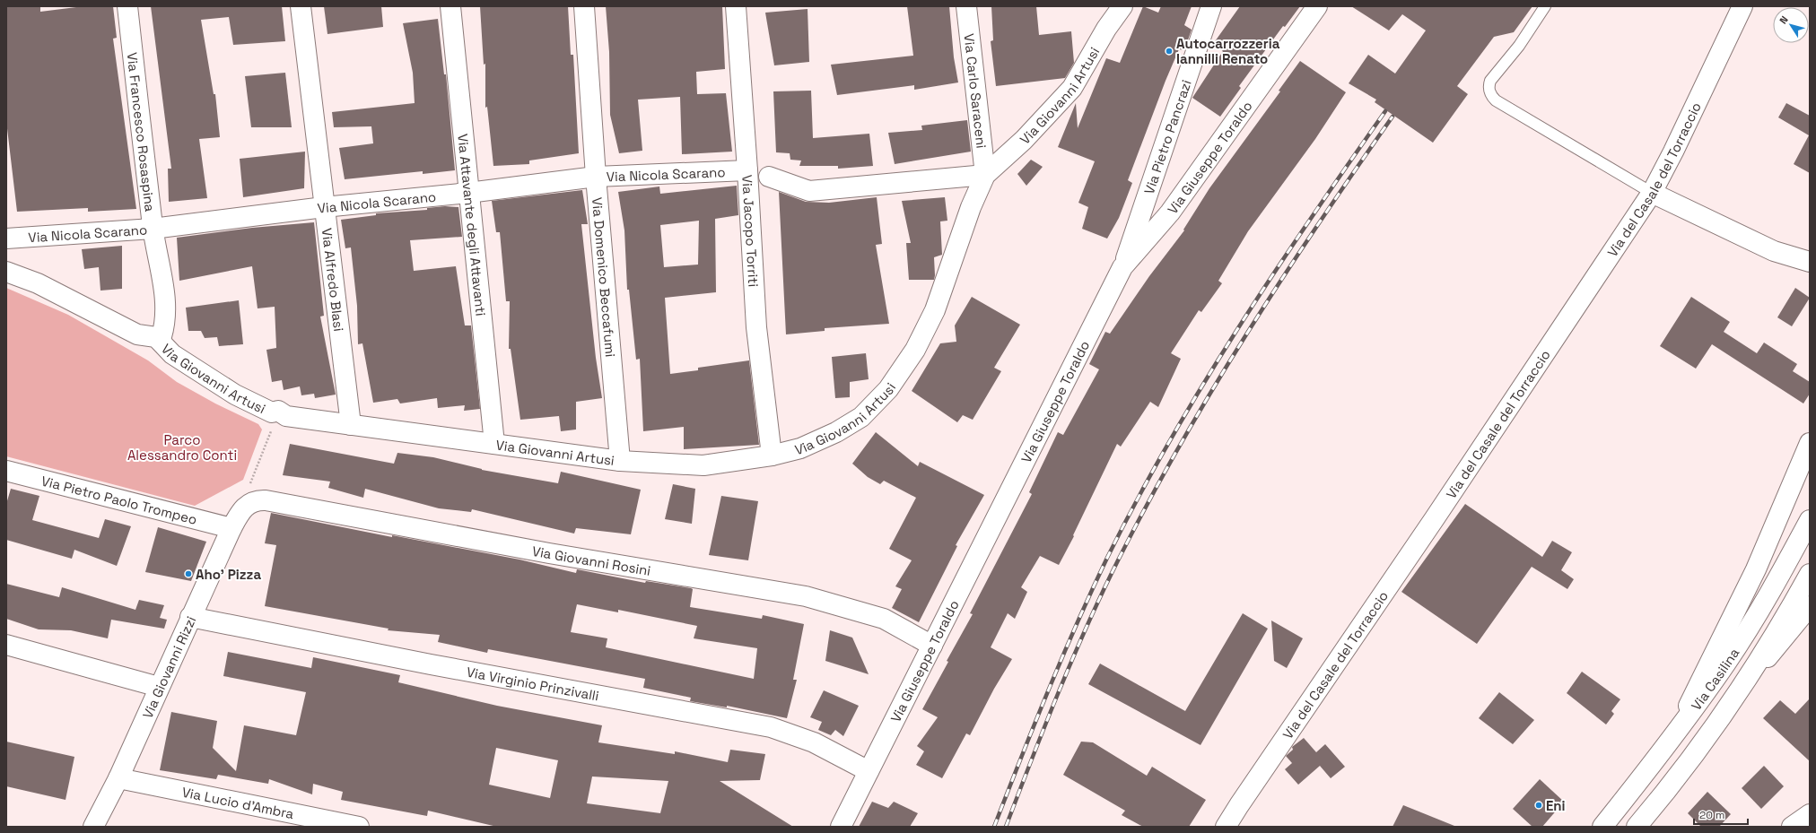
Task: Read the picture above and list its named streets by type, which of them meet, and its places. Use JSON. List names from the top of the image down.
{
  "streets": {
    "street": [
      "Via Carlo Saraceni",
      "Via Giovanni Artusi",
      "Via Francesco Rosaspina",
      "Via Pietro Pancrazi",
      "Via Giuseppe Toraldo",
      "Via Nicola Scarano",
      "Via del Casale del Torraccio",
      "Via Attavante degli Attavanti",
      "Via Jacopo Torriti",
      "Via Domenico Beccafumi",
      "Via Alfredo Blasi",
      "Via Pietro Paolo Trompeo",
      "Via Giovanni Rosini",
      "Via Giovanni Rizzi",
      "Via Casilina",
      "Via Virginio Prinzivalli",
      "Via Lucio d'Ambra"
    ]
  },
  "crossings": [
    ["Via Carlo Saraceni", "Via Giovanni Artusi"],
    ["Via Giovanni Artusi", "Via Francesco Rosaspina"],
    ["Via Giovanni Artusi", "Via Attavante degli Attavanti"],
    ["Via Giovanni Artusi", "Via Jacopo Torriti"],
    ["Via Giovanni Artusi", "Via Domenico Beccafumi"],
    ["Via Giovanni Artusi", "Via Alfredo Blasi"],
    ["Via Francesco Rosaspina", "Via Nicola Scarano"],
    ["Via Pietro Pancrazi", "Via Giuseppe Toraldo"],
    ["Via Giuseppe Toraldo", "Via Giovanni Rosini"],
    ["Via Giuseppe Toraldo", "Via Virginio Prinzivalli"],
    ["Via Nicola Scarano", "Via Attavante degli Attavanti"],
    ["Via Nicola Scarano", "Via Jacopo Torriti"],
    ["Via Nicola Scarano", "Via Domenico Beccafumi"],
    ["Via Nicola Scarano", "Via Alfredo Blasi"],
    ["Via Pietro Paolo Trompeo", "Via Giovanni Rizzi"],
    ["Via Giovanni Rosini", "Via Giovanni Rizzi"],
    ["Via Giovanni Rizzi", "Via Virginio Prinzivalli"],
    ["Via Giovanni Rizzi", "Via Lucio d'Ambra"]
  ],
  "parks": ["Parco Alessandro Conti"],
  "places": ["Autocarrozzeria Iannilli Renato", "Aho' Pizza", "Eni"],
  "scale_bar": "20 m",
  "north": "top left"
}
